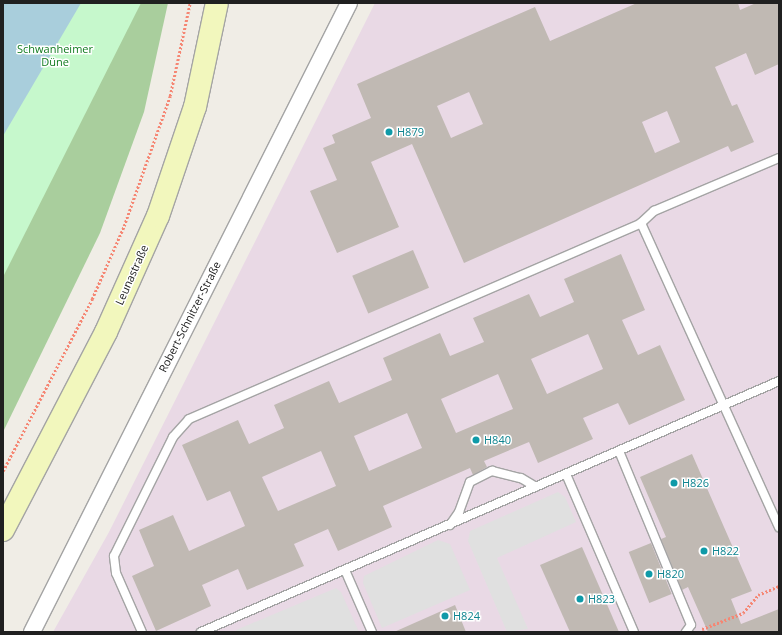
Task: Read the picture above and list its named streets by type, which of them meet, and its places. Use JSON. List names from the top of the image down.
{
  "streets": {
    "main road": ["Leunastraße"],
    "street": ["Robert-Schnitzer-Straße"]
  },
  "parks": ["Schwanheimer Düne"],
  "places": [
    "H879",
    "H840",
    "H826",
    "H822",
    "H820",
    "H823",
    "H824"
  ]
}
